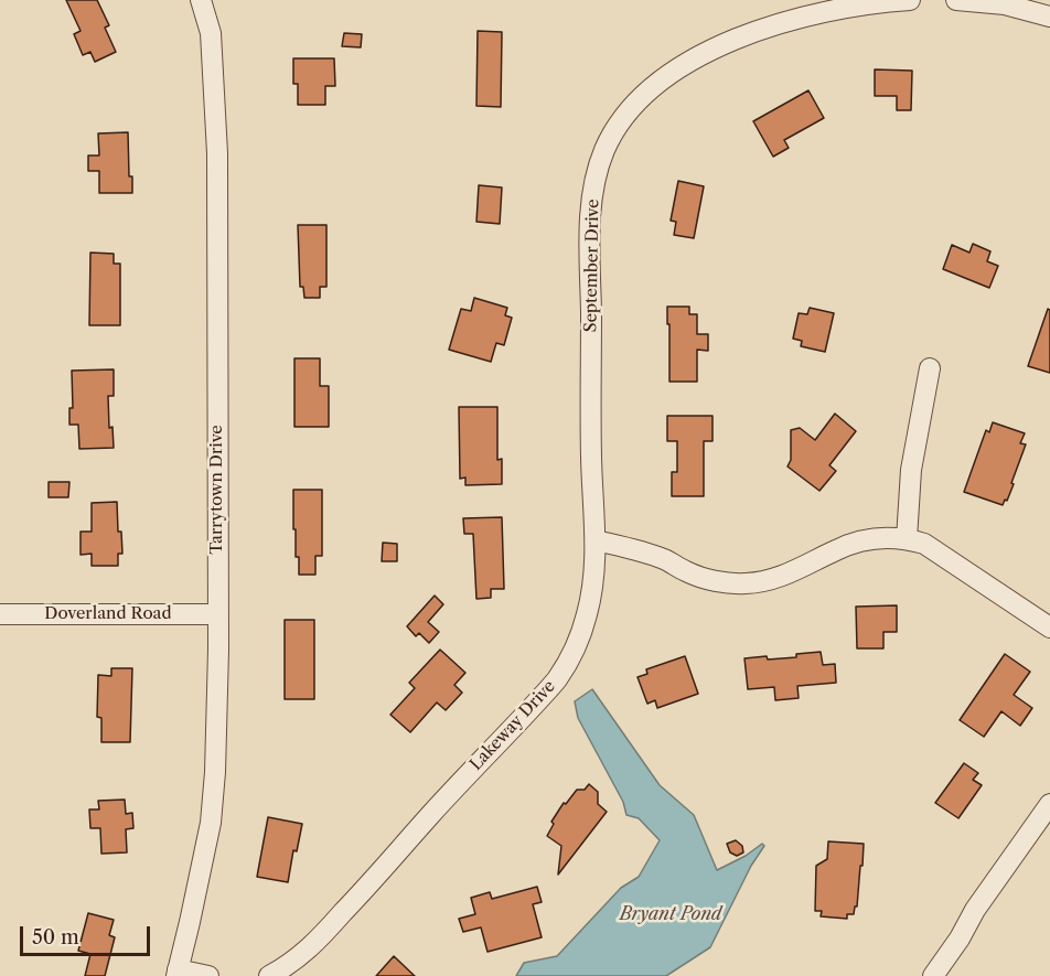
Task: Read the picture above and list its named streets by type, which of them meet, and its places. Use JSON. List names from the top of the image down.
{
  "streets": {
    "street": [
      "September Drive",
      "Tarrytown Drive",
      "Doverland Road",
      "Lakeway Drive"
    ]
  },
  "crossings": [
    ["September Drive", "Lakeway Drive"],
    ["Tarrytown Drive", "Doverland Road"]
  ],
  "water": ["Bryant Pond"],
  "scale_bar": "50 m"
}
